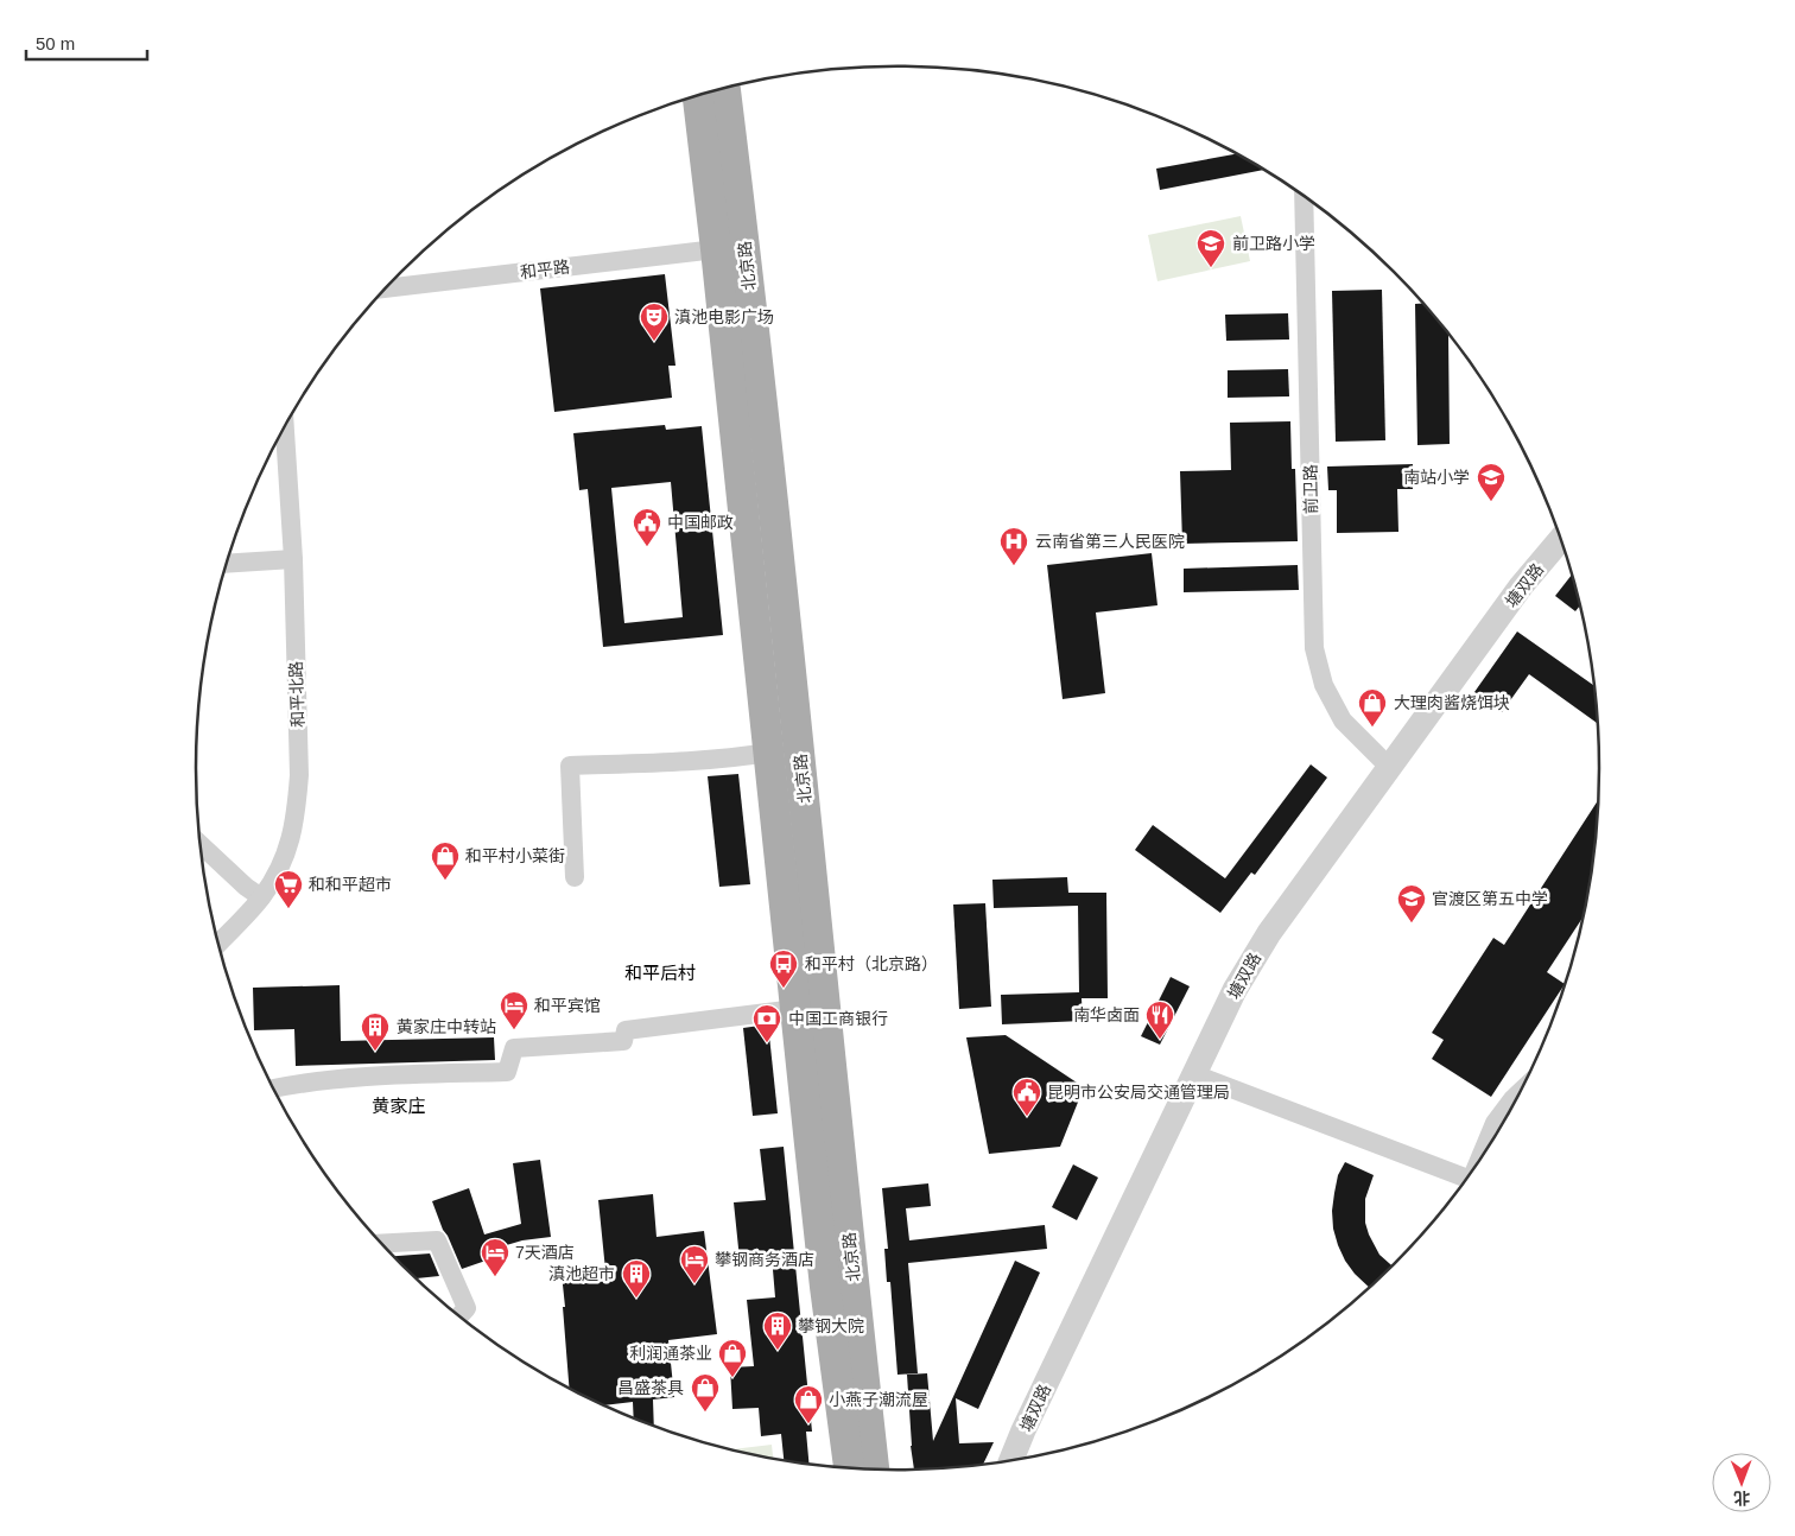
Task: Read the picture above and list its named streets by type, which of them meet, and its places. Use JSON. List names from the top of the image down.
{
  "streets": {
    "main road": ["北京路"],
    "street": [
      "和平路",
      "前卫路",
      "塘双路",
      "和平北路"
    ]
  },
  "crossings": [
    ["北京路", "和平路"],
    ["前卫路", "塘双路"]
  ],
  "districts": ["和平后村", "黄家庄"],
  "places": {
    "school or university": ["前卫路小学", "南站小学", "官渡区第五中学"],
    "theatre": ["滇池电影广场"],
    "public building": ["中国邮政", "昆明市公安局交通管理局"],
    "hospital": ["云南省第三人民医院"],
    "shop": [
      "大理肉酱烧饵块",
      "和平村小菜街",
      "利润通茶业",
      "昌盛茶具",
      "小燕子潮流屋"
    ],
    "supermarket": ["和和平超市"],
    "bus stop": ["和平村（北京路）"],
    "hotel": ["和平宾馆", "7天酒店", "攀钢商务酒店"],
    "restaurant": ["南华卤面"],
    "bank": ["中国工商银行"],
    "building": ["黄家庄中转站", "滇池超市", "攀钢大院"]
  },
  "scale_bar": "50 m",
  "north": "bottom"
}
